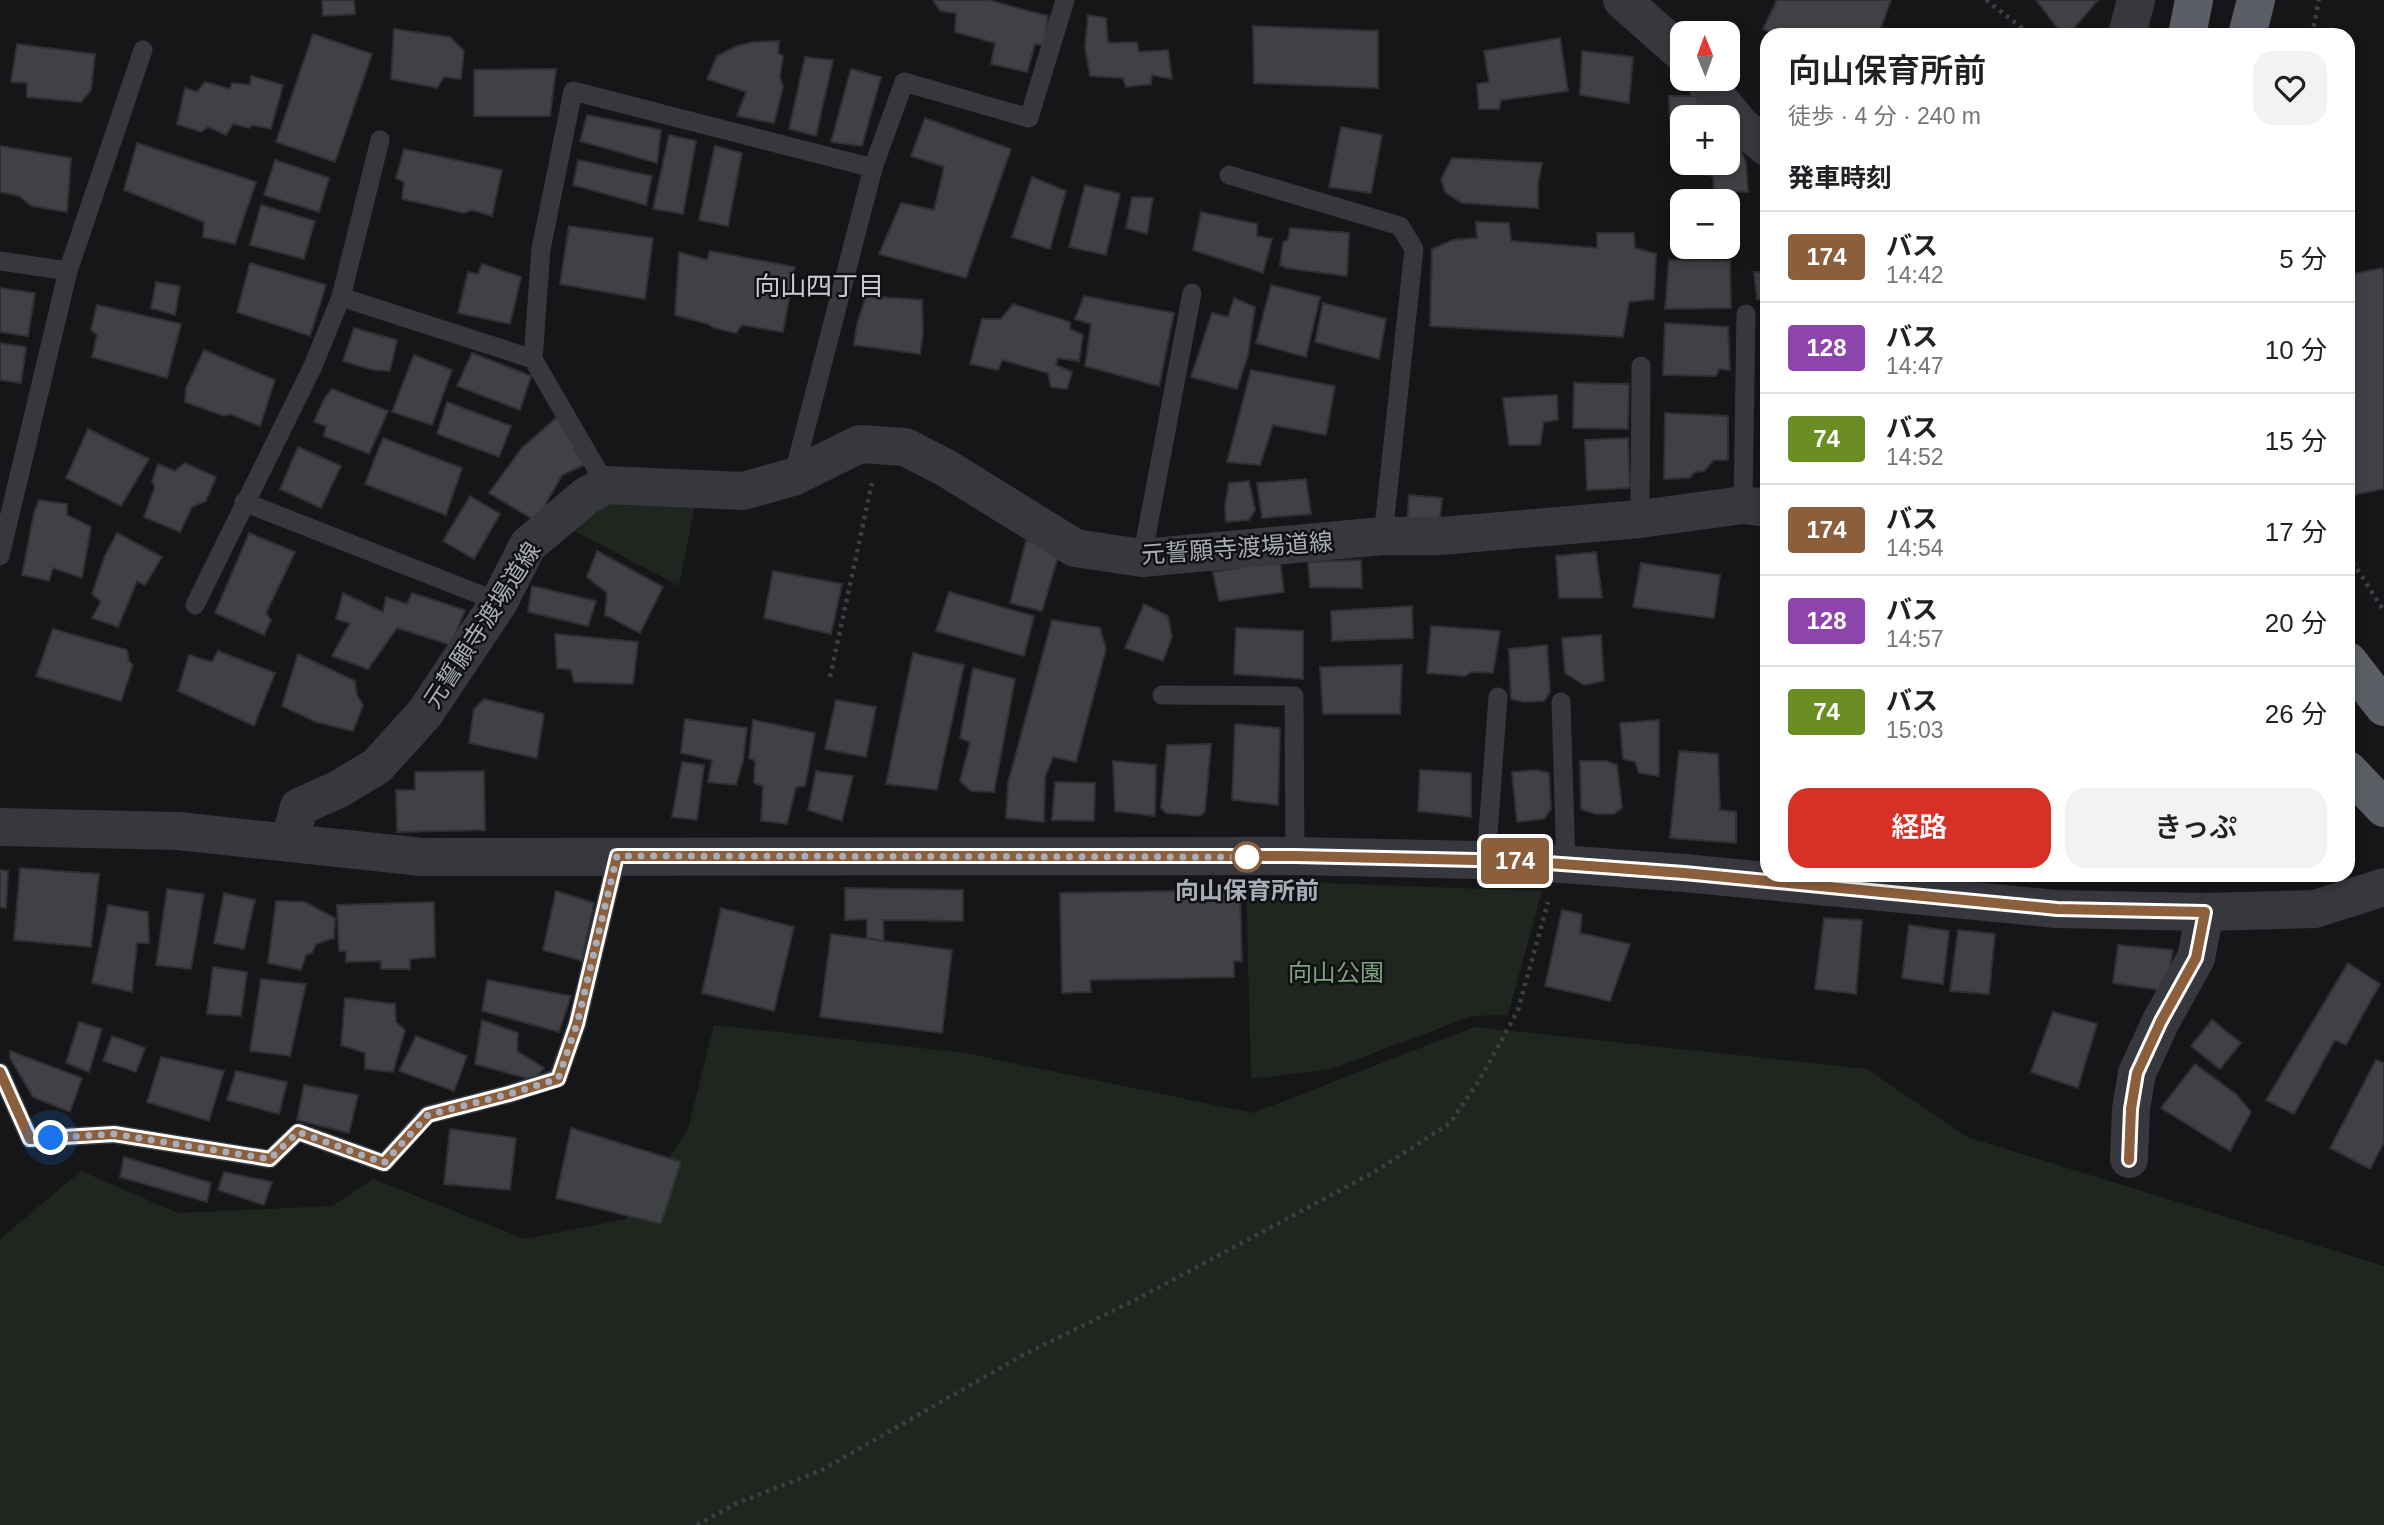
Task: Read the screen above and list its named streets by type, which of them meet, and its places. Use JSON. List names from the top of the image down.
{
  "streets": {
    "street": ["元誓願寺渡場道線"]
  },
  "districts": ["向山四丁目"],
  "parks": ["向山公園"],
  "places": ["向山保育所前"],
  "lines": ["bus line 174"],
  "north": "top",
  "page": {
    "on_map": "174",
    "map_buttons": ["+", "−"],
    "heading": [
      ["向山保育所前", "徒歩 · 4 分 · 240 m"],
      "発車時刻"
    ],
    "list": [
      {
        "mark": "174",
        "name": "バス",
        "note": "14:42",
        "value": "5 分"
      },
      {
        "mark": "128",
        "name": "バス",
        "note": "14:47",
        "value": "10 分"
      },
      {
        "mark": "74",
        "name": "バス",
        "note": "14:52",
        "value": "15 分"
      },
      {
        "mark": "174",
        "name": "バス",
        "note": "14:54",
        "value": "17 分"
      },
      {
        "mark": "128",
        "name": "バス",
        "note": "14:57",
        "value": "20 分"
      },
      {
        "mark": "74",
        "name": "バス",
        "note": "15:03",
        "value": "26 分"
      }
    ],
    "buttons": ["経路", "きっぷ"]
  }
}
